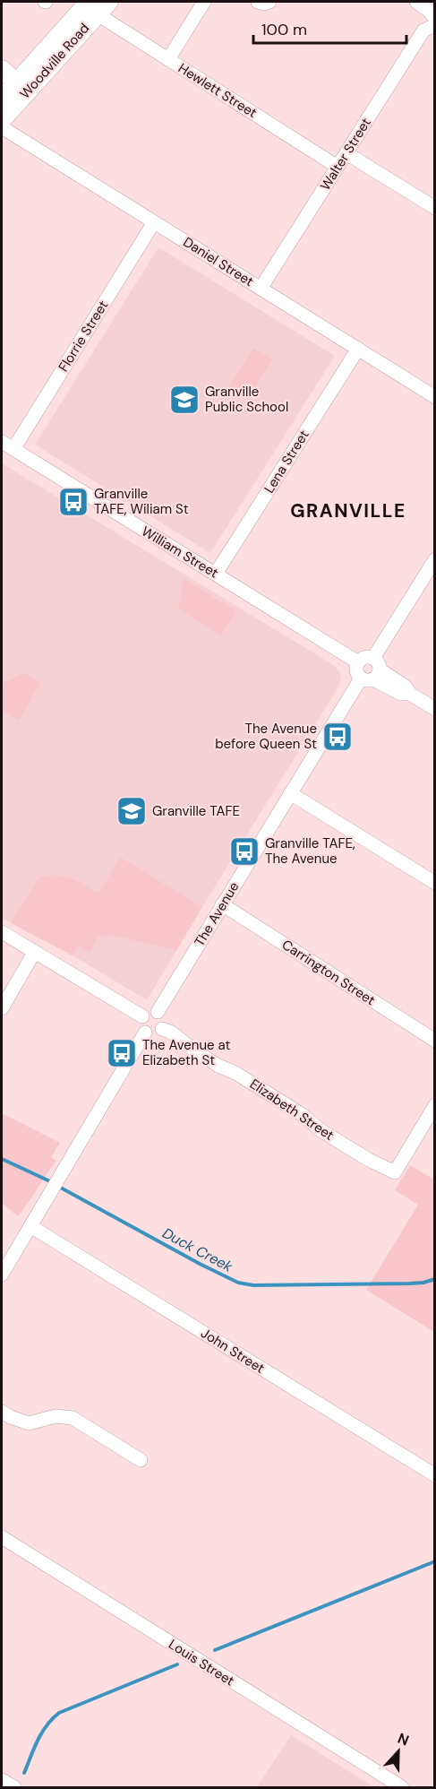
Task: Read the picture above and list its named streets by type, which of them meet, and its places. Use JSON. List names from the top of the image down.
{
  "streets": {
    "main road": ["Woodville Road"],
    "street": [
      "Hewlett Street",
      "Walter Street",
      "Daniel Street",
      "Florrie Street",
      "Lena Street",
      "William Street",
      "The Avenue",
      "Carrington Street",
      "Elizabeth Street",
      "John Street",
      "Louis Street"
    ]
  },
  "crossings": [
    ["Woodville Road", "Hewlett Street"],
    ["Hewlett Street", "Walter Street"],
    ["Walter Street", "Daniel Street"],
    ["Daniel Street", "Florrie Street"],
    ["Daniel Street", "Lena Street"],
    ["Florrie Street", "William Street"],
    ["Lena Street", "William Street"],
    ["William Street", "The Avenue"],
    ["The Avenue", "Carrington Street"],
    ["The Avenue", "Elizabeth Street"]
  ],
  "districts": ["GRANVILLE"],
  "water": ["Duck Creek"],
  "places": {
    "school or university": ["Granville Public School", "Granville TAFE"],
    "bus stop": [
      "Granville TAFE, Wiliam St",
      "The Avenue before Queen St",
      "Granville TAFE, The Avenue",
      "The Avenue at Elizabeth St"
    ]
  },
  "scale_bar": "100 m",
  "north": "top"
}
